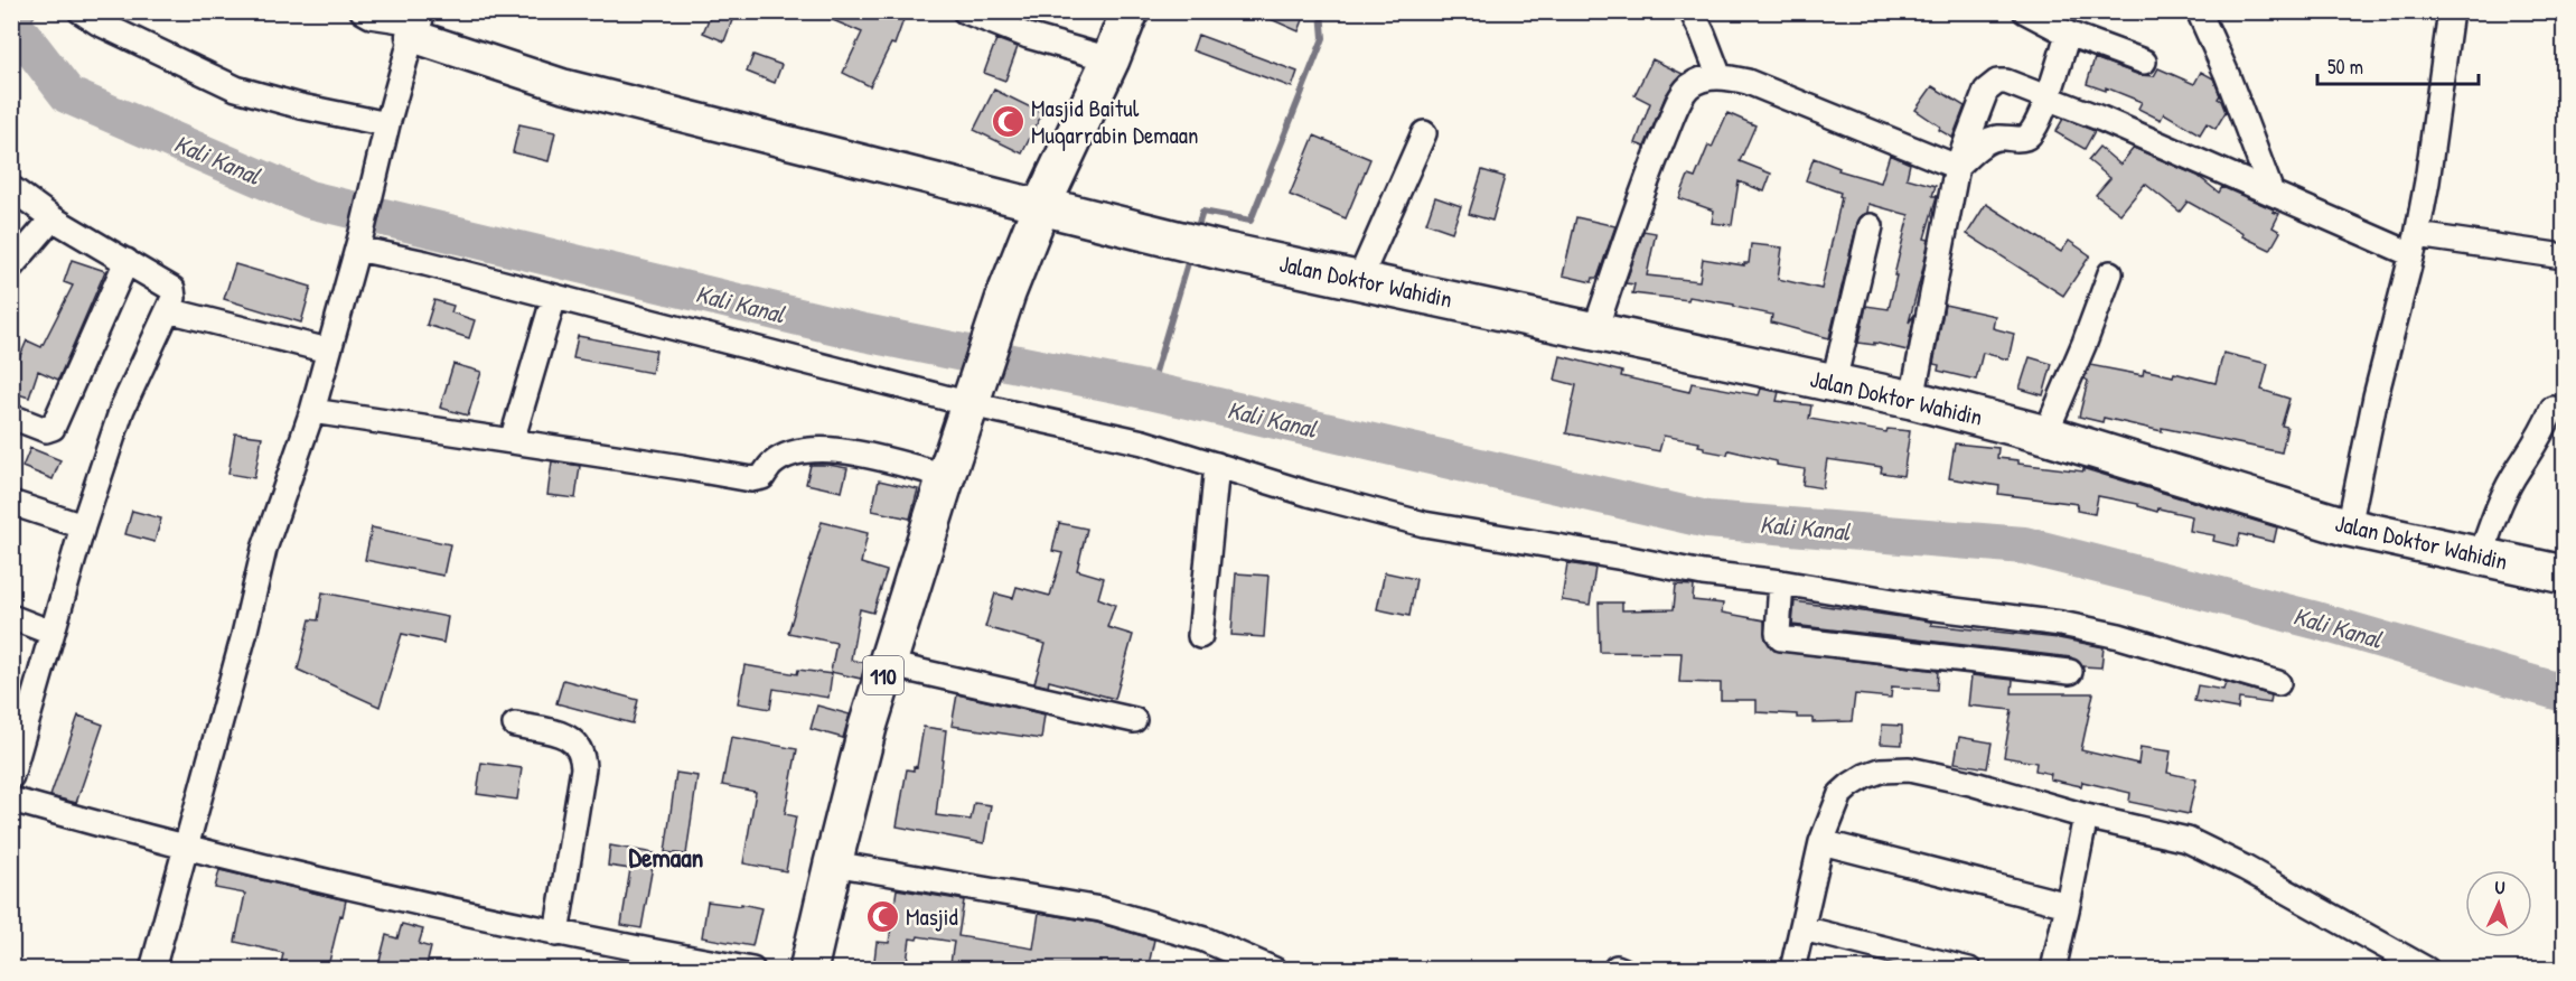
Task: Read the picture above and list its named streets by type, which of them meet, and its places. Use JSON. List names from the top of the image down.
{
  "streets": {
    "main road": ["Jalan Doktor Wahidin", "110"]
  },
  "crossings": [
    ["Jalan Doktor Wahidin", "110"]
  ],
  "districts": ["Demaan"],
  "water": ["Kali Kanal"],
  "places": {
    "mosque": ["Masjid Baitul Muqarrabin Demaan", "Masjid"]
  },
  "scale_bar": "50 m",
  "north": "top"
}
